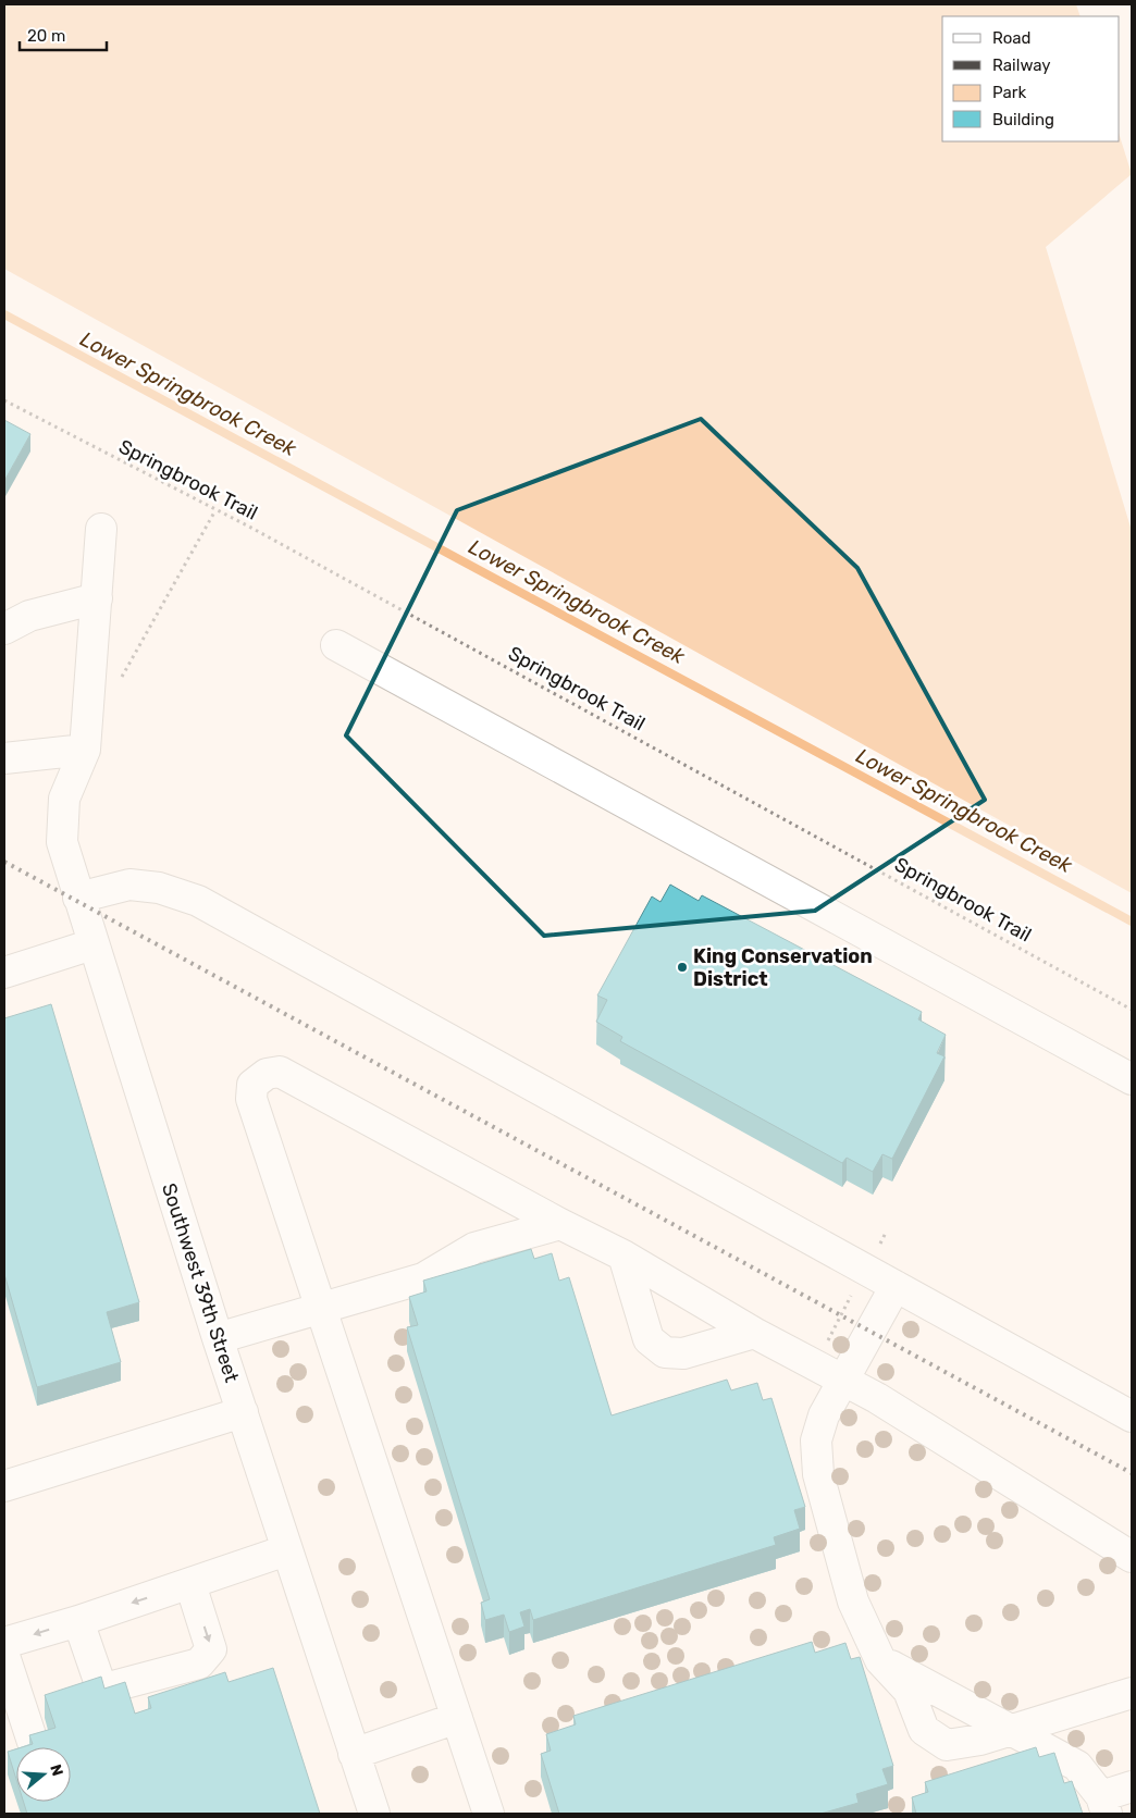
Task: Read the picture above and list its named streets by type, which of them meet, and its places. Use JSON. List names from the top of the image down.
{
  "streets": {
    "street": ["Southwest 39th Street"],
    "path": ["Springbrook Trail"]
  },
  "water": ["Lower Springbrook Creek"],
  "places": ["King Conservation District"],
  "legend": [
    "Road",
    "Railway",
    "Park",
    "Building"
  ],
  "scale_bar": "20 m",
  "north": "right"
}
